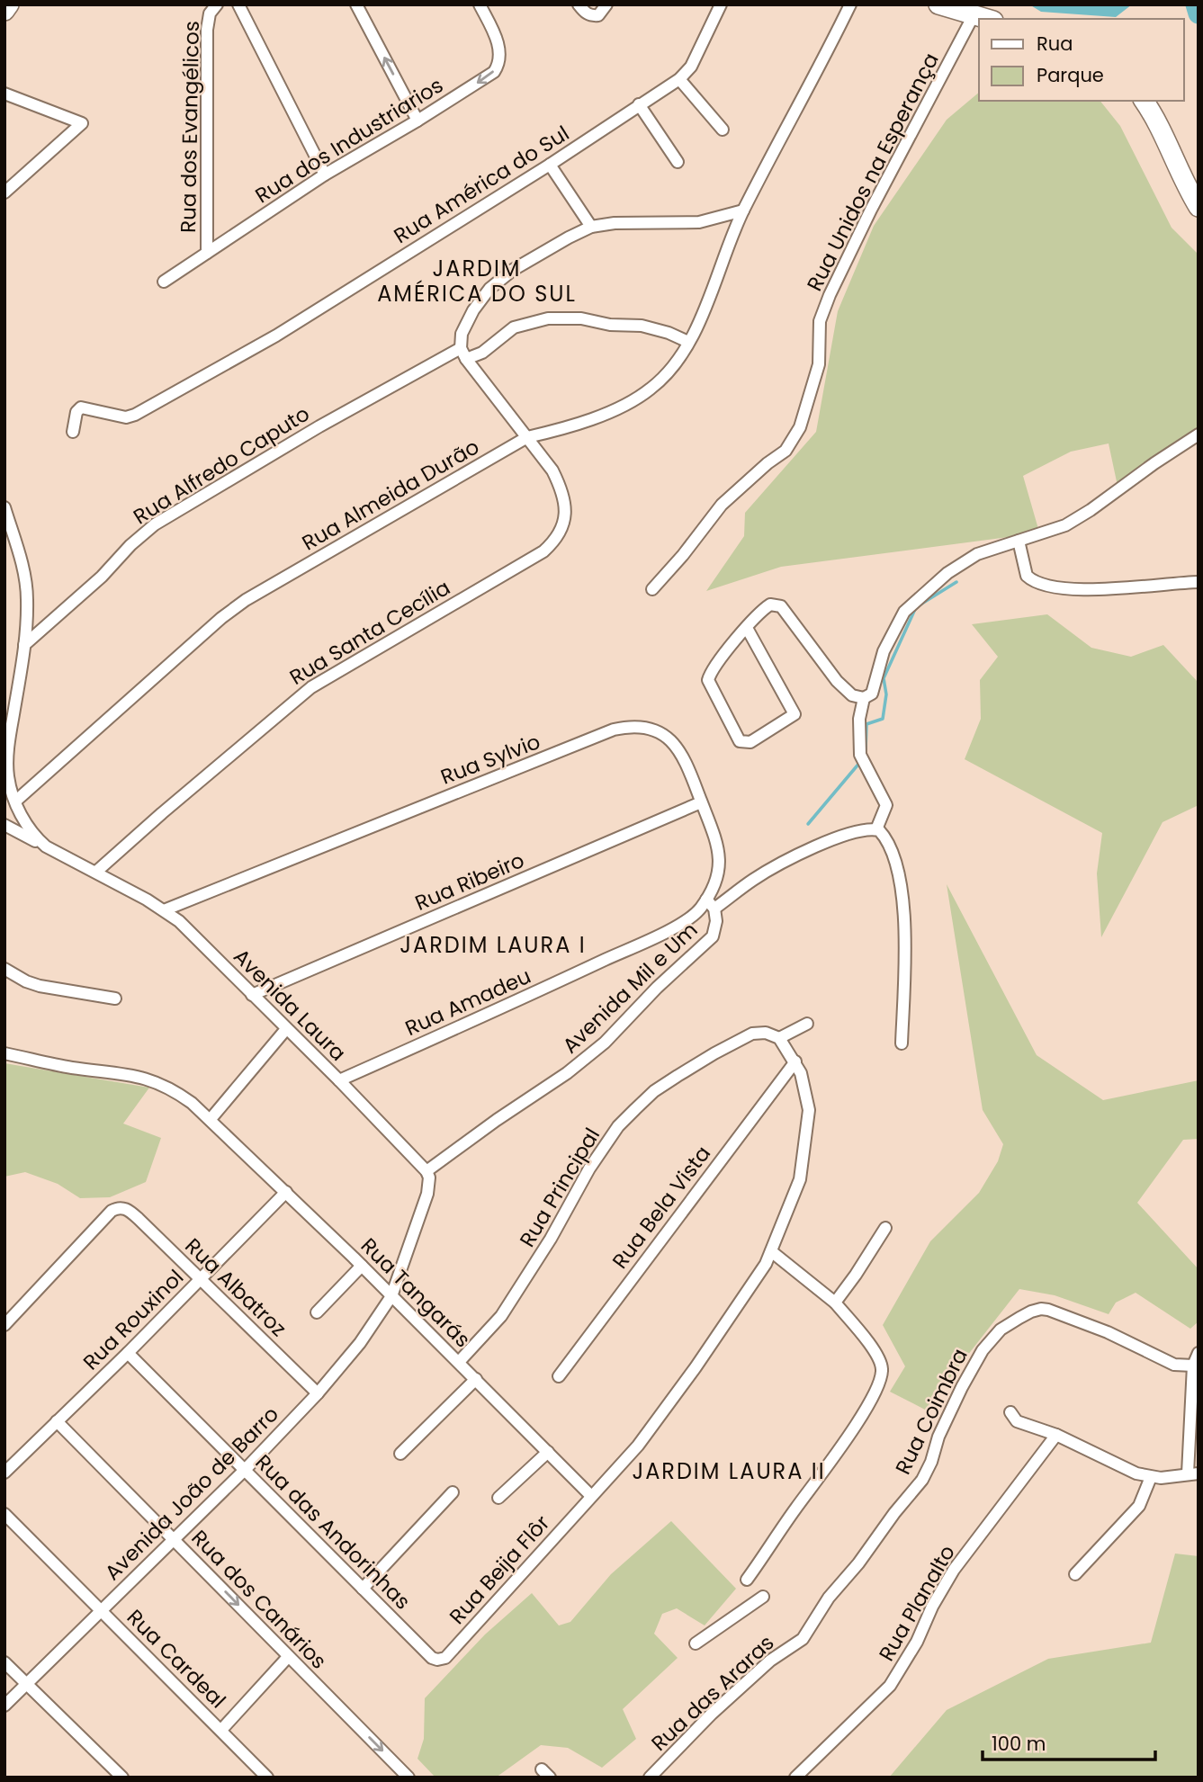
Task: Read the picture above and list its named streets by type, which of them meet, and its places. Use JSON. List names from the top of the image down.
{
  "streets": {
    "street": [
      "Rua dos Evangélicos",
      "Rua dos Industriarios",
      "Rua Unidos na Esperança",
      "Rua América do Sul",
      "Rua Alfredo Caputo",
      "Rua Almeida Durão",
      "Rua Santa Cecília",
      "Rua Sylvio",
      "Rua Ribeiro",
      "Avenida Mil e Um",
      "Rua Amadeu",
      "Avenida Laura",
      "Rua Principal",
      "Rua Bela Vista",
      "Rua Albatroz",
      "Rua Tangarás",
      "Rua Rouxinol",
      "Rua Coimbra",
      "Avenida João de Barro",
      "Rua das Andorinhas",
      "Rua Beija Flôr",
      "Rua dos Canários",
      "Rua Planalto",
      "Rua Cardeal",
      "Rua das Araras"
    ]
  },
  "crossings": [
    ["Rua dos Evangélicos", "Rua dos Industriarios"],
    ["Rua Alfredo Caputo", "Rua Almeida Durão"],
    ["Rua Alfredo Caputo", "Rua Santa Cecília"],
    ["Rua Almeida Durão", "Rua Santa Cecília"],
    ["Rua Almeida Durão", "Avenida Laura"],
    ["Rua Santa Cecília", "Avenida Laura"],
    ["Rua Sylvio", "Rua Ribeiro"],
    ["Rua Sylvio", "Avenida Mil e Um"],
    ["Rua Sylvio", "Rua Amadeu"],
    ["Rua Sylvio", "Avenida Laura"],
    ["Rua Ribeiro", "Avenida Laura"],
    ["Avenida Mil e Um", "Rua Amadeu"],
    ["Avenida Mil e Um", "Avenida Laura"],
    ["Rua Amadeu", "Avenida Laura"],
    ["Rua Principal", "Rua Tangarás"],
    ["Rua Bela Vista", "Rua Beija Flôr"],
    ["Rua Albatroz", "Rua Rouxinol"],
    ["Rua Albatroz", "Avenida João de Barro"],
    ["Rua Tangarás", "Rua Rouxinol"],
    ["Rua Tangarás", "Avenida João de Barro"],
    ["Rua Tangarás", "Rua Beija Flôr"],
    ["Rua Rouxinol", "Rua das Andorinhas"],
    ["Rua Rouxinol", "Rua dos Canários"],
    ["Rua Coimbra", "Rua das Araras"],
    ["Avenida João de Barro", "Rua das Andorinhas"],
    ["Avenida João de Barro", "Rua dos Canários"],
    ["Avenida João de Barro", "Rua Cardeal"],
    ["Rua das Andorinhas", "Rua Beija Flôr"]
  ],
  "one_way": ["Rua dos Canários"],
  "districts": ["JARDIM AMÉRICA DO SUL", "JARDIM LAURA I", "JARDIM LAURA II"],
  "legend": ["Rua", "Parque"],
  "scale_bar": "100 m"
}
